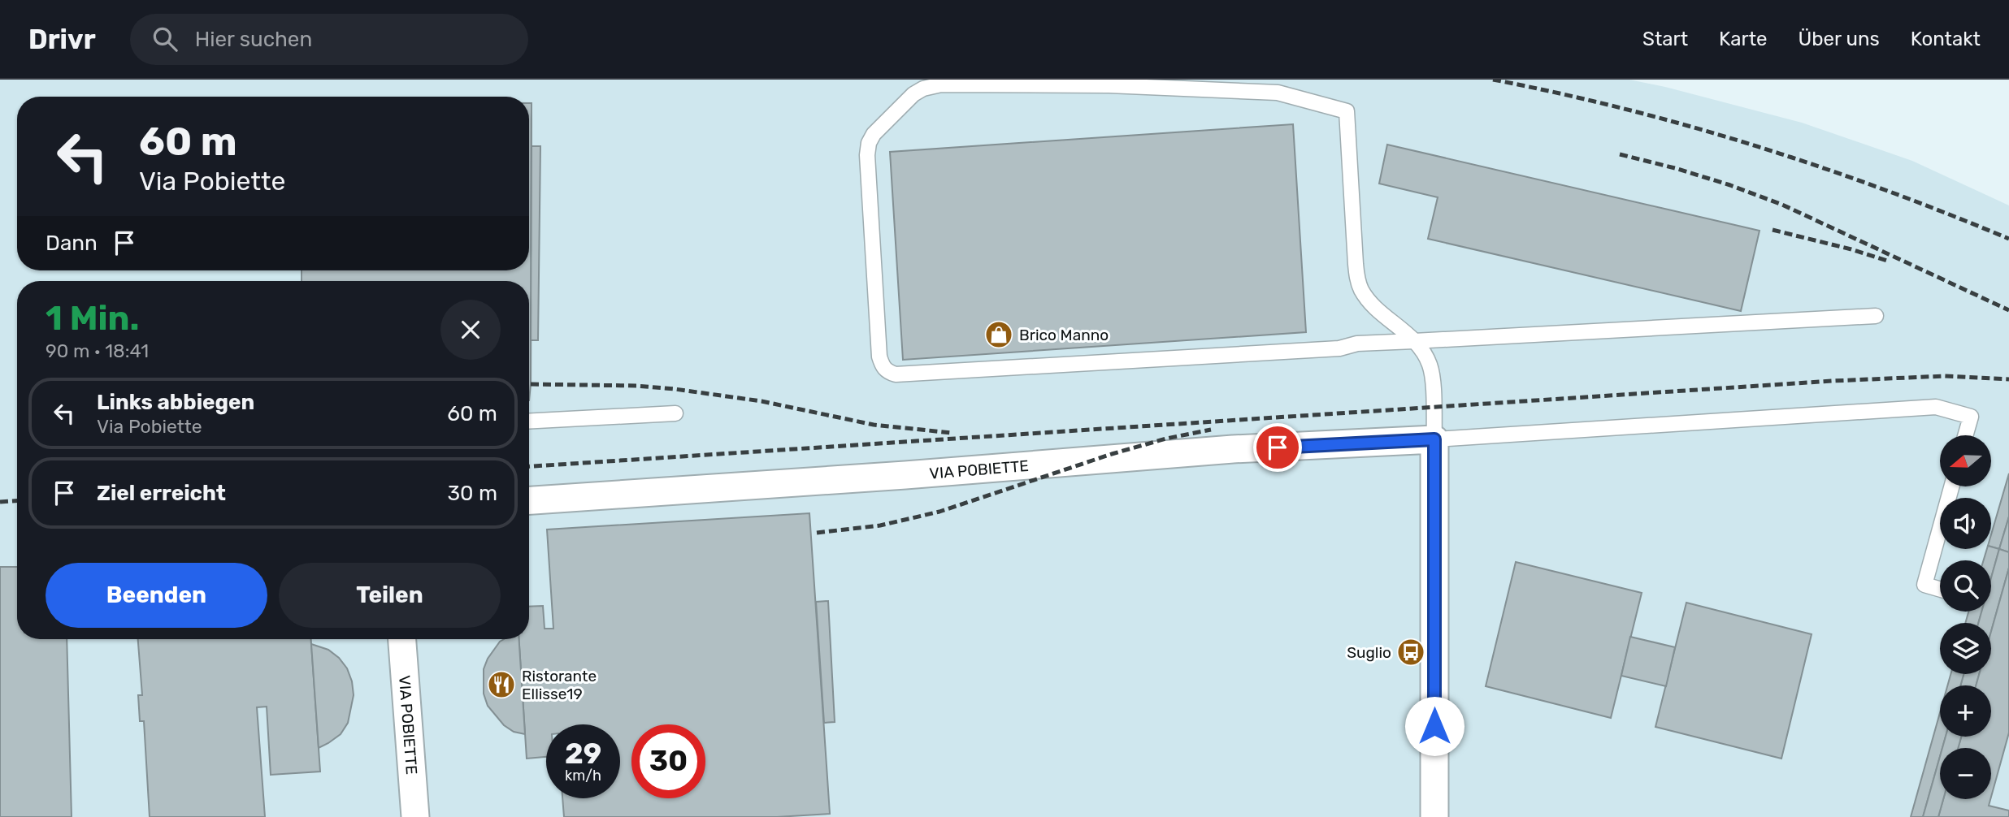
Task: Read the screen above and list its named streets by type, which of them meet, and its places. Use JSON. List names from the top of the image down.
{
  "streets": {
    "street": ["VIA POBIETTE"]
  },
  "places": {
    "shop": ["Brico Manno"],
    "bus stop": ["Suglio"],
    "restaurant": ["Ristorante Ellisse19"]
  },
  "north": "left",
  "page": {
    "header": "Drivr",
    "search": "Hier suchen",
    "nav": [
      "Start",
      "Karte",
      "Über uns",
      "Kontakt"
    ],
    "turn": ["60 m", "Via Pobiette"],
    "then": "Dann",
    "heading": ["1 Min.", "90 m · 18:41"],
    "list": [
      {
        "name": "Links abbiegen",
        "note": "Via Pobiette",
        "value": "60 m"
      },
      {
        "name": "Ziel erreicht",
        "value": "30 m"
      }
    ],
    "map_buttons": ["+", "−"],
    "buttons": ["Beenden", "Teilen"],
    "speed": "29 km/h",
    "limit": "30"
  }
}
